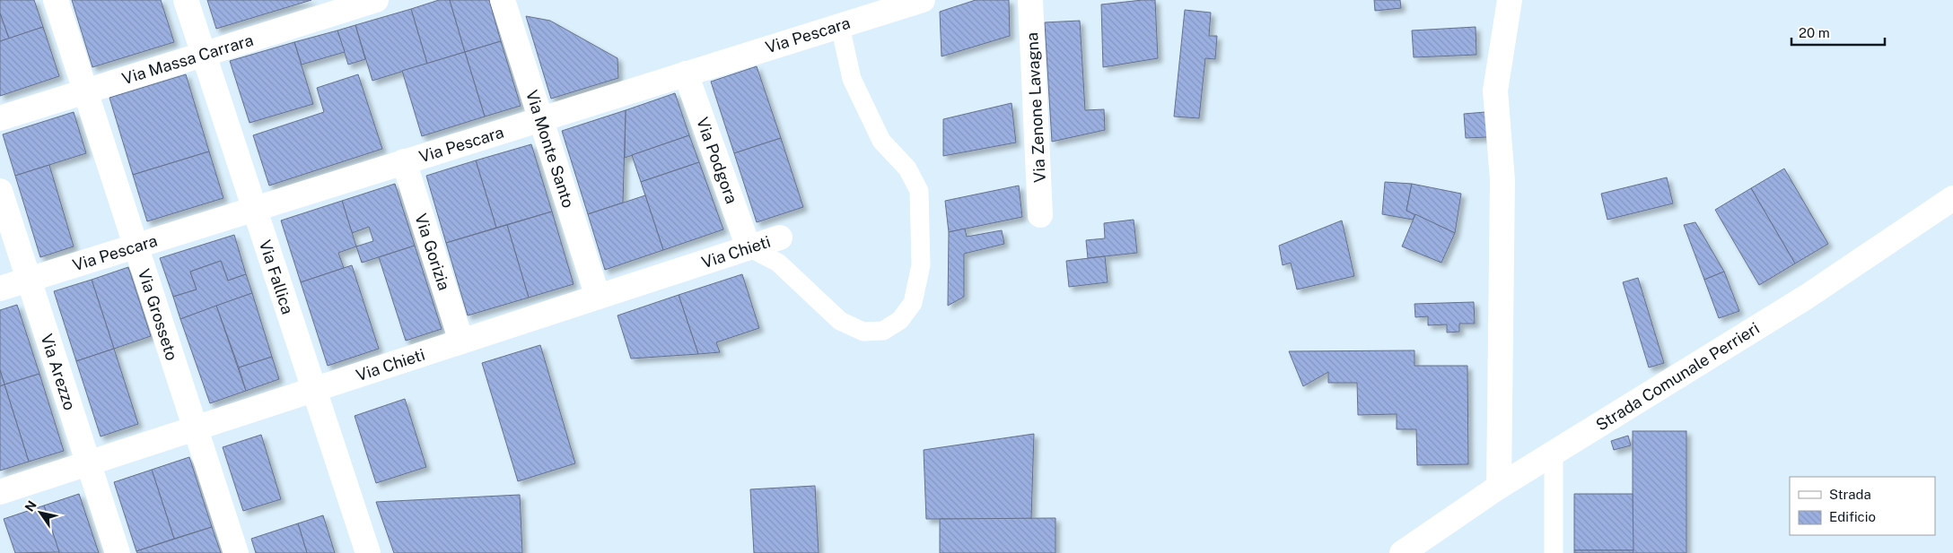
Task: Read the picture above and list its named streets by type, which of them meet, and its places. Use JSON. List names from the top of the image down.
{
  "streets": {
    "street": [
      "Via Pescara",
      "Via Massa Carrara",
      "Via Zenone Lavagna",
      "Via Monte Santo",
      "Via Podgora",
      "Via Gorizia",
      "Via Chieti",
      "Via Fallica",
      "Via Grosseto",
      "Via Arezzo",
      "Strada Comunale Perrieri"
    ]
  },
  "crossings": [
    ["Via Pescara", "Via Monte Santo"],
    ["Via Pescara", "Via Podgora"],
    ["Via Pescara", "Via Gorizia"],
    ["Via Pescara", "Via Fallica"],
    ["Via Pescara", "Via Grosseto"],
    ["Via Pescara", "Via Arezzo"],
    ["Via Massa Carrara", "Via Fallica"],
    ["Via Massa Carrara", "Via Grosseto"],
    ["Via Monte Santo", "Via Chieti"],
    ["Via Podgora", "Via Chieti"],
    ["Via Gorizia", "Via Chieti"],
    ["Via Chieti", "Via Fallica"],
    ["Via Chieti", "Via Grosseto"],
    ["Via Chieti", "Via Arezzo"]
  ],
  "legend": ["Strada", "Edificio"],
  "scale_bar": "20 m",
  "north": "top left"
}
